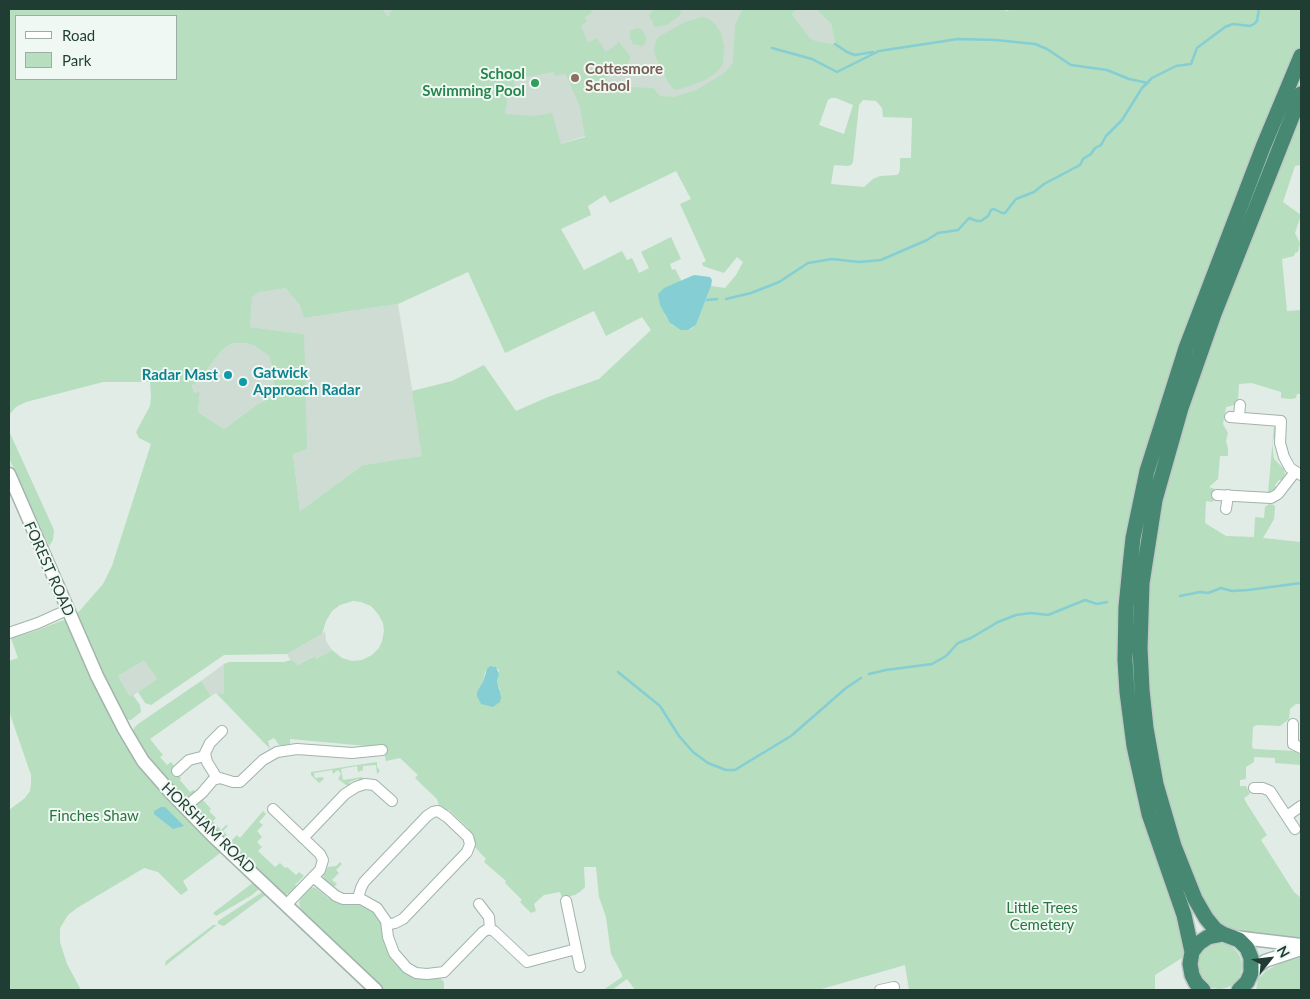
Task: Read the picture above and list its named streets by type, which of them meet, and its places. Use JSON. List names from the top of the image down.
{
  "streets": {
    "street": ["FOREST ROAD", "HORSHAM ROAD"]
  },
  "crossings": [
    ["FOREST ROAD", "HORSHAM ROAD"]
  ],
  "parks": ["Finches Shaw", "Little Trees Cemetery"],
  "places": [
    "Cottesmore School",
    "School Swimming Pool",
    "Radar Mast",
    "Gatwick Approach Radar"
  ],
  "legend": ["Road", "Park"],
  "north": "top right"
}
